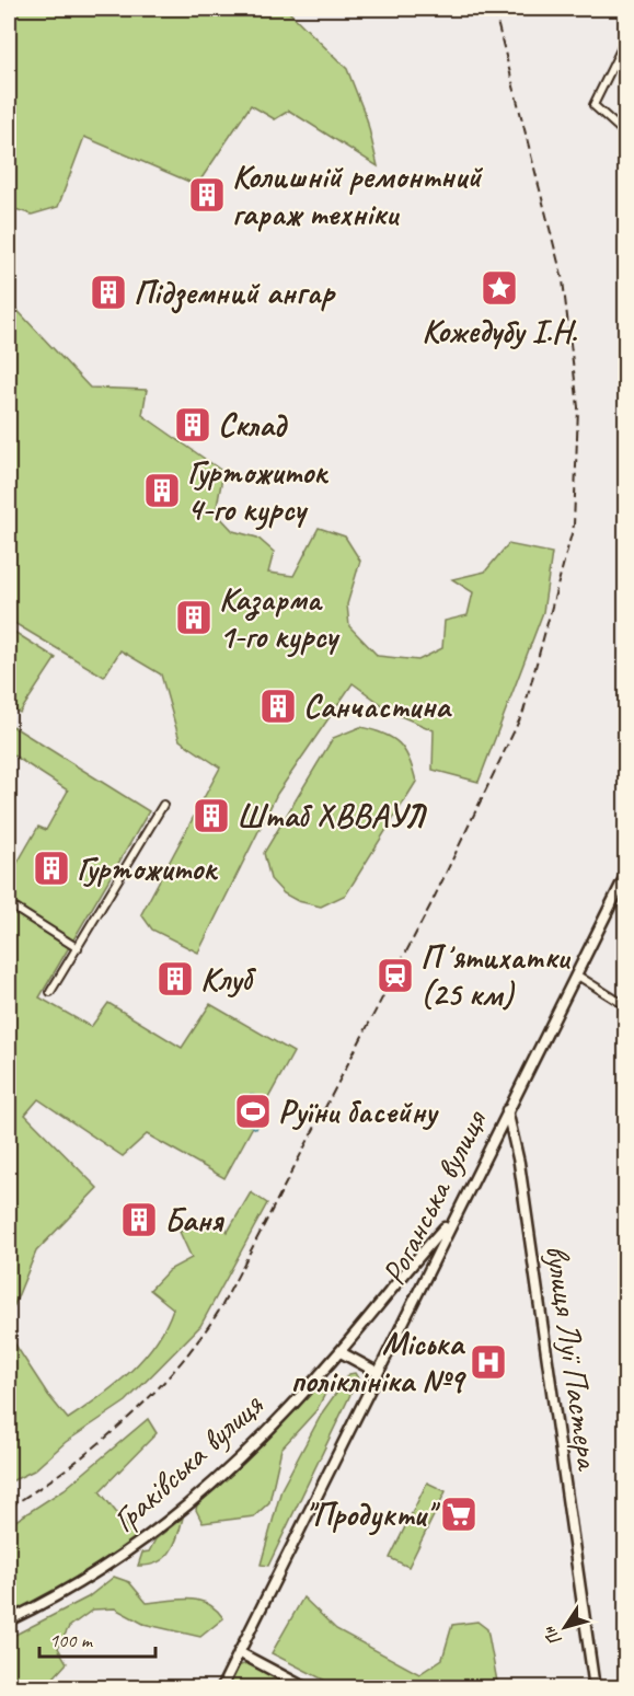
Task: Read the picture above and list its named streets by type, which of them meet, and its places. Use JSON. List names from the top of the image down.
{
  "streets": {
    "street": ["Роганська вулиця", "вулиця Луї Пастера", "Граківська вулиця"]
  },
  "crossings": [
    ["Роганська вулиця", "вулиця Луї Пастера"],
    ["Роганська вулиця", "Граківська вулиця"]
  ],
  "places": {
    "building": [
      "Колишній ремонтний гараж техніки",
      "Підземний ангар",
      "Склад",
      "Гуртожиток 4-го курсу",
      "Казарма 1-го курсу",
      "Санчастина",
      "Штаб ХВВАУЛ",
      "Гуртожиток",
      "Клуб",
      "Баня"
    ],
    "place": ["Кожедубу І.Н."],
    "station": ["Пʼятихатки (25 км)"],
    "sports": ["Руїни басейну"],
    "hospital": ["Міська поліклініка №9"],
    "supermarket": ["\"Продукти\""]
  },
  "scale_bar": "100 m",
  "north": "bottom left"
}
